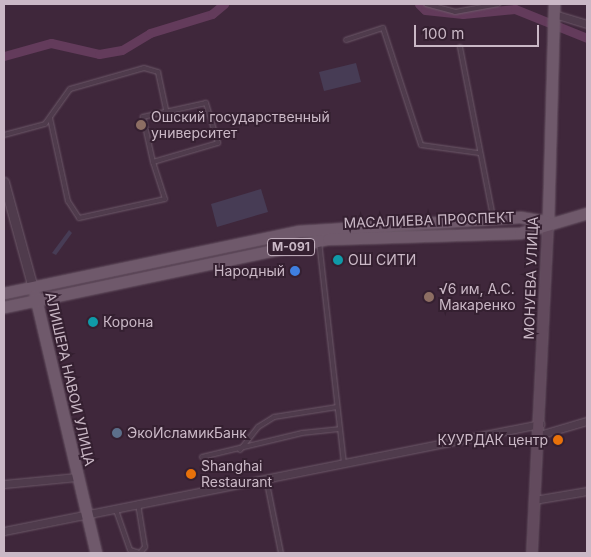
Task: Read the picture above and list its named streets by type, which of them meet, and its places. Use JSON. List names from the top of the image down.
{
  "streets": {
    "main road": [
      "МАСАЛИЕВА ПРОСПЕКТ",
      "М-091",
      "МОНУЕВА УЛИЦА",
      "АЛИШЕРА НАВОИ УЛИЦА"
    ]
  },
  "crossings": [
    ["МАСАЛИЕВА ПРОСПЕКТ", "М-091"],
    ["МАСАЛИЕВА ПРОСПЕКТ", "МОНУЕВА УЛИЦА"],
    ["МАСАЛИЕВА ПРОСПЕКТ", "АЛИШЕРА НАВОИ УЛИЦА"],
    ["М-091", "АЛИШЕРА НАВОИ УЛИЦА"]
  ],
  "places": [
    "Ошский государственный университет",
    "ОШ СИТИ",
    "Народный",
    "√6 им, А.С. Макаренко",
    "Корона",
    "ЭкоИсламикБанк",
    "КУУРДАК центр",
    "Shanghai Restaurant"
  ],
  "scale_bar": "100 m"
}
